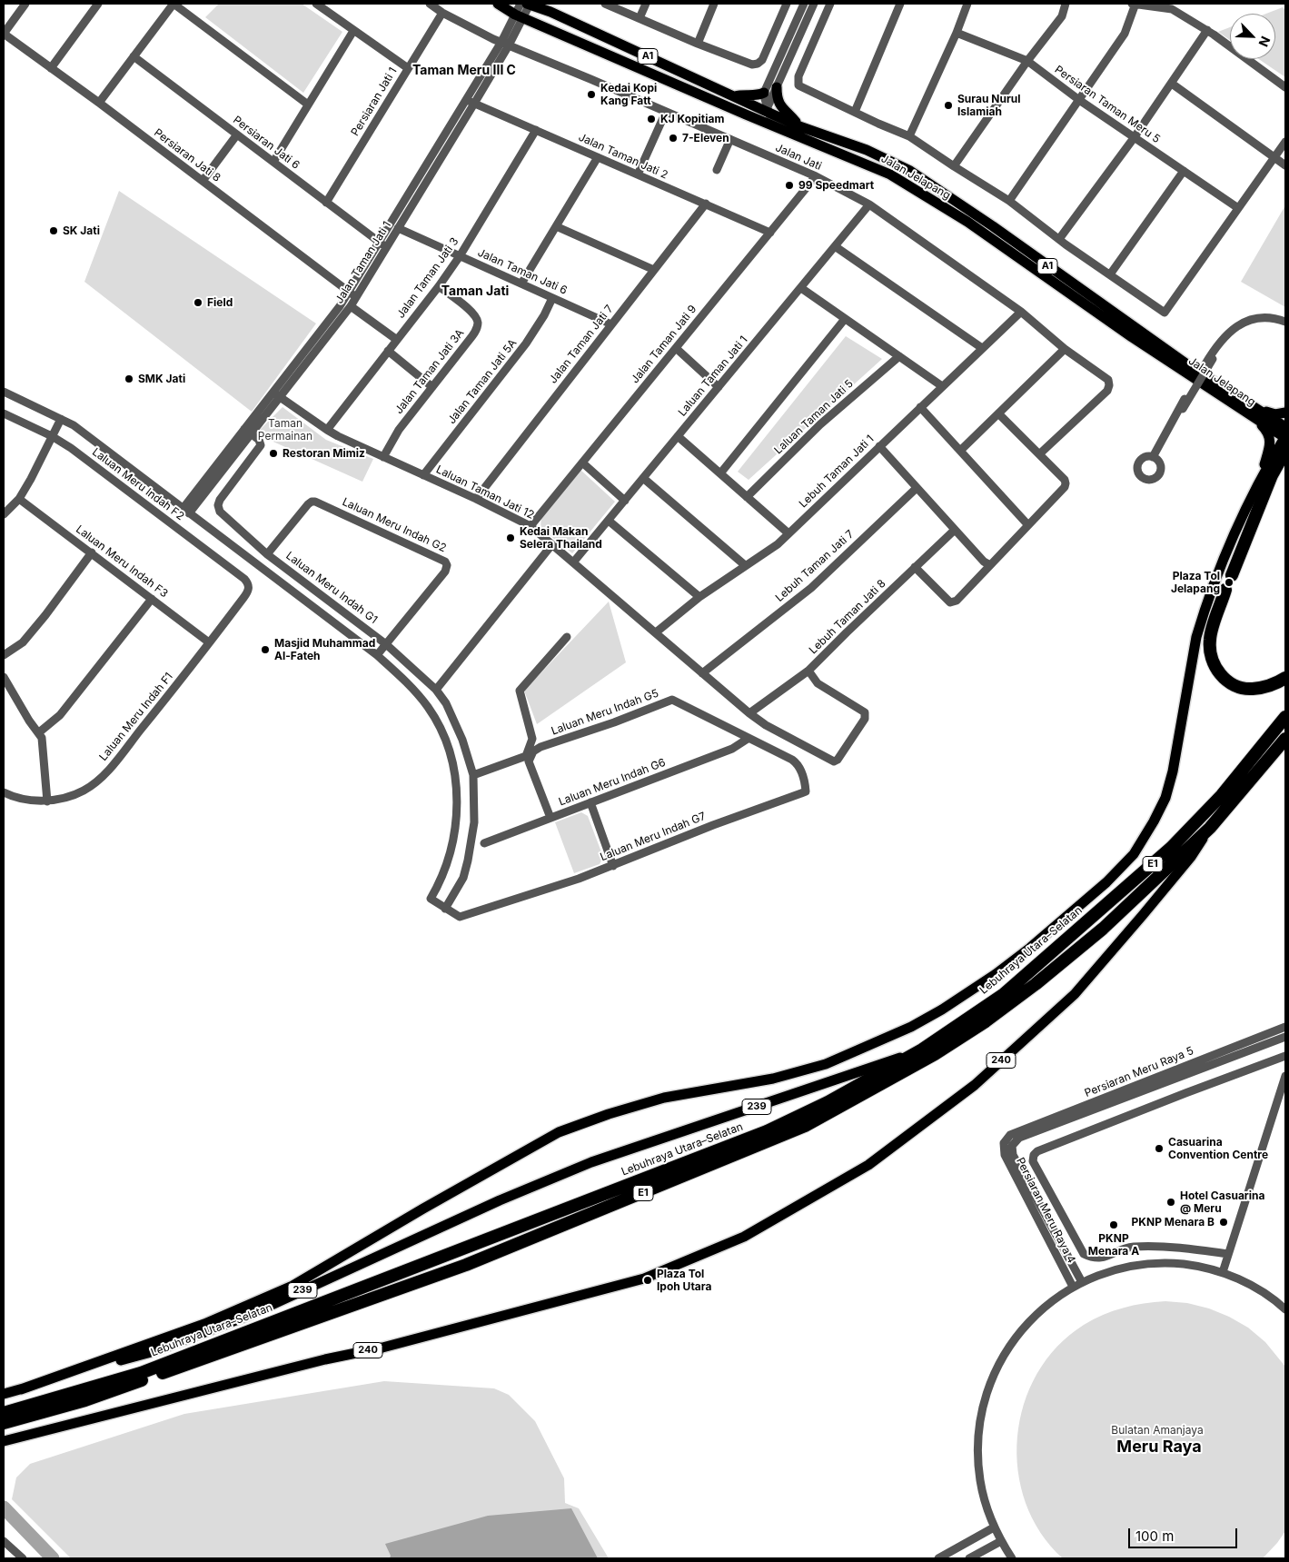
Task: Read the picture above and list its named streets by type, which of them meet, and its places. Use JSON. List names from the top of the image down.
{
  "streets": {
    "highway": ["E1", "Lebuhraya Utara–Selatan"],
    "main road": [
      "A1",
      "Jalan Jelapang",
      "240",
      "239"
    ],
    "street": [
      "Persiaran Jati 1",
      "Persiaran Taman Meru 5",
      "Persiaran Jati 6",
      "Persiaran Jati 8",
      "Jalan Taman Jati 2",
      "Jalan Jati",
      "Jalan Taman Jati 1",
      "Jalan Taman Jati 6",
      "Jalan Taman Jati 3",
      "Jalan Taman Jati 7",
      "Jalan Taman Jati 9",
      "Jalan Taman Jati 3A",
      "Laluan Taman Jati 1",
      "Jalan Taman Jati 5A",
      "Laluan Taman Jati 5",
      "Lebuh Taman Jati 1",
      "Laluan Meru Indah F2",
      "Laluan Taman Jati 12",
      "Laluan Meru Indah G2",
      "Laluan Meru Indah F3",
      "Lebuh Taman Jati 7",
      "Laluan Meru Indah G1",
      "Lebuh Taman Jati 8",
      "Laluan Meru Indah G5",
      "Laluan Meru Indah F1",
      "Laluan Meru Indah G6",
      "Laluan Meru Indah G7",
      "Persiaran Meru Raya 5",
      "Persiaran Meru Raya 4"
    ]
  },
  "crossings": [
    ["Persiaran Jati 1", "Persiaran Jati 6"],
    ["Persiaran Jati 1", "Jalan Jati"],
    ["Persiaran Jati 6", "Jalan Taman Jati 1"],
    ["Persiaran Jati 8", "Jalan Taman Jati 1"],
    ["Jalan Taman Jati 2", "Jalan Taman Jati 1"],
    ["Jalan Taman Jati 2", "Jalan Taman Jati 3"],
    ["Jalan Taman Jati 2", "Jalan Taman Jati 7"],
    ["Jalan Taman Jati 2", "Jalan Taman Jati 9"],
    ["Jalan Jati", "Jalan Taman Jati 1"],
    ["Jalan Jati", "Jalan Taman Jati 9"],
    ["Jalan Jati", "Laluan Taman Jati 1"],
    ["Jalan Jati", "Lebuh Taman Jati 1"],
    ["Jalan Jelapang", "Jalan Taman Jati 1"],
    ["Jalan Taman Jati 1", "Jalan Taman Jati 6"],
    ["Jalan Taman Jati 1", "Laluan Taman Jati 12"],
    ["Jalan Taman Jati 1", "Laluan Meru Indah G1"],
    ["Jalan Taman Jati 6", "Jalan Taman Jati 3"],
    ["Jalan Taman Jati 6", "Jalan Taman Jati 7"],
    ["Jalan Taman Jati 6", "Jalan Taman Jati 5A"],
    ["Jalan Taman Jati 3", "Jalan Taman Jati 3A"],
    ["Jalan Taman Jati 3", "Laluan Taman Jati 12"],
    ["Jalan Taman Jati 7", "Laluan Taman Jati 12"],
    ["Jalan Taman Jati 9", "Laluan Taman Jati 12"],
    ["Jalan Taman Jati 3A", "Laluan Taman Jati 12"],
    ["Laluan Taman Jati 1", "Laluan Taman Jati 12"],
    ["Jalan Taman Jati 5A", "Laluan Taman Jati 12"],
    ["Lebuh Taman Jati 1", "Laluan Taman Jati 12"],
    ["Laluan Meru Indah F2", "Laluan Meru Indah F1"],
    ["Laluan Taman Jati 12", "Lebuh Taman Jati 7"],
    ["Laluan Taman Jati 12", "Lebuh Taman Jati 8"],
    ["Laluan Meru Indah G2", "Laluan Meru Indah G1"],
    ["Laluan Meru Indah G2", "Laluan Meru Indah G7"],
    ["Laluan Meru Indah F3", "Laluan Meru Indah F1"],
    ["Laluan Meru Indah G1", "Laluan Meru Indah G7"],
    ["Laluan Meru Indah G5", "Laluan Meru Indah G6"],
    ["Laluan Meru Indah G5", "Laluan Meru Indah G7"],
    ["Laluan Meru Indah G6", "Laluan Meru Indah G7"],
    ["Lebuhraya Utara–Selatan", "240"],
    ["Lebuhraya Utara–Selatan", "239"],
    ["Persiaran Meru Raya 5", "Persiaran Meru Raya 4"]
  ],
  "districts": ["Taman Meru III C", "Taman Jati", "Meru Raya"],
  "parks": ["Taman Permainan", "Bulatan Amanjaya"],
  "places": [
    "Kedai Kopi Kang Fatt",
    "Surau Nurul Islamiah",
    "KJ Kopitiam",
    "7-Eleven",
    "99 Speedmart",
    "SK Jati",
    "Field",
    "SMK Jati",
    "Restoran Mimiz",
    "Kedai Makan Selera Thailand",
    "Plaza Tol Jelapang",
    "Masjid Muhammad Al-Fateh",
    "Casuarina Convention Centre",
    "Hotel Casuarina @ Meru",
    "PKNP Menara B",
    "PKNP Menara A",
    "Plaza Tol Ipoh Utara"
  ],
  "scale_bar": "100 m",
  "north": "bottom right"
}
